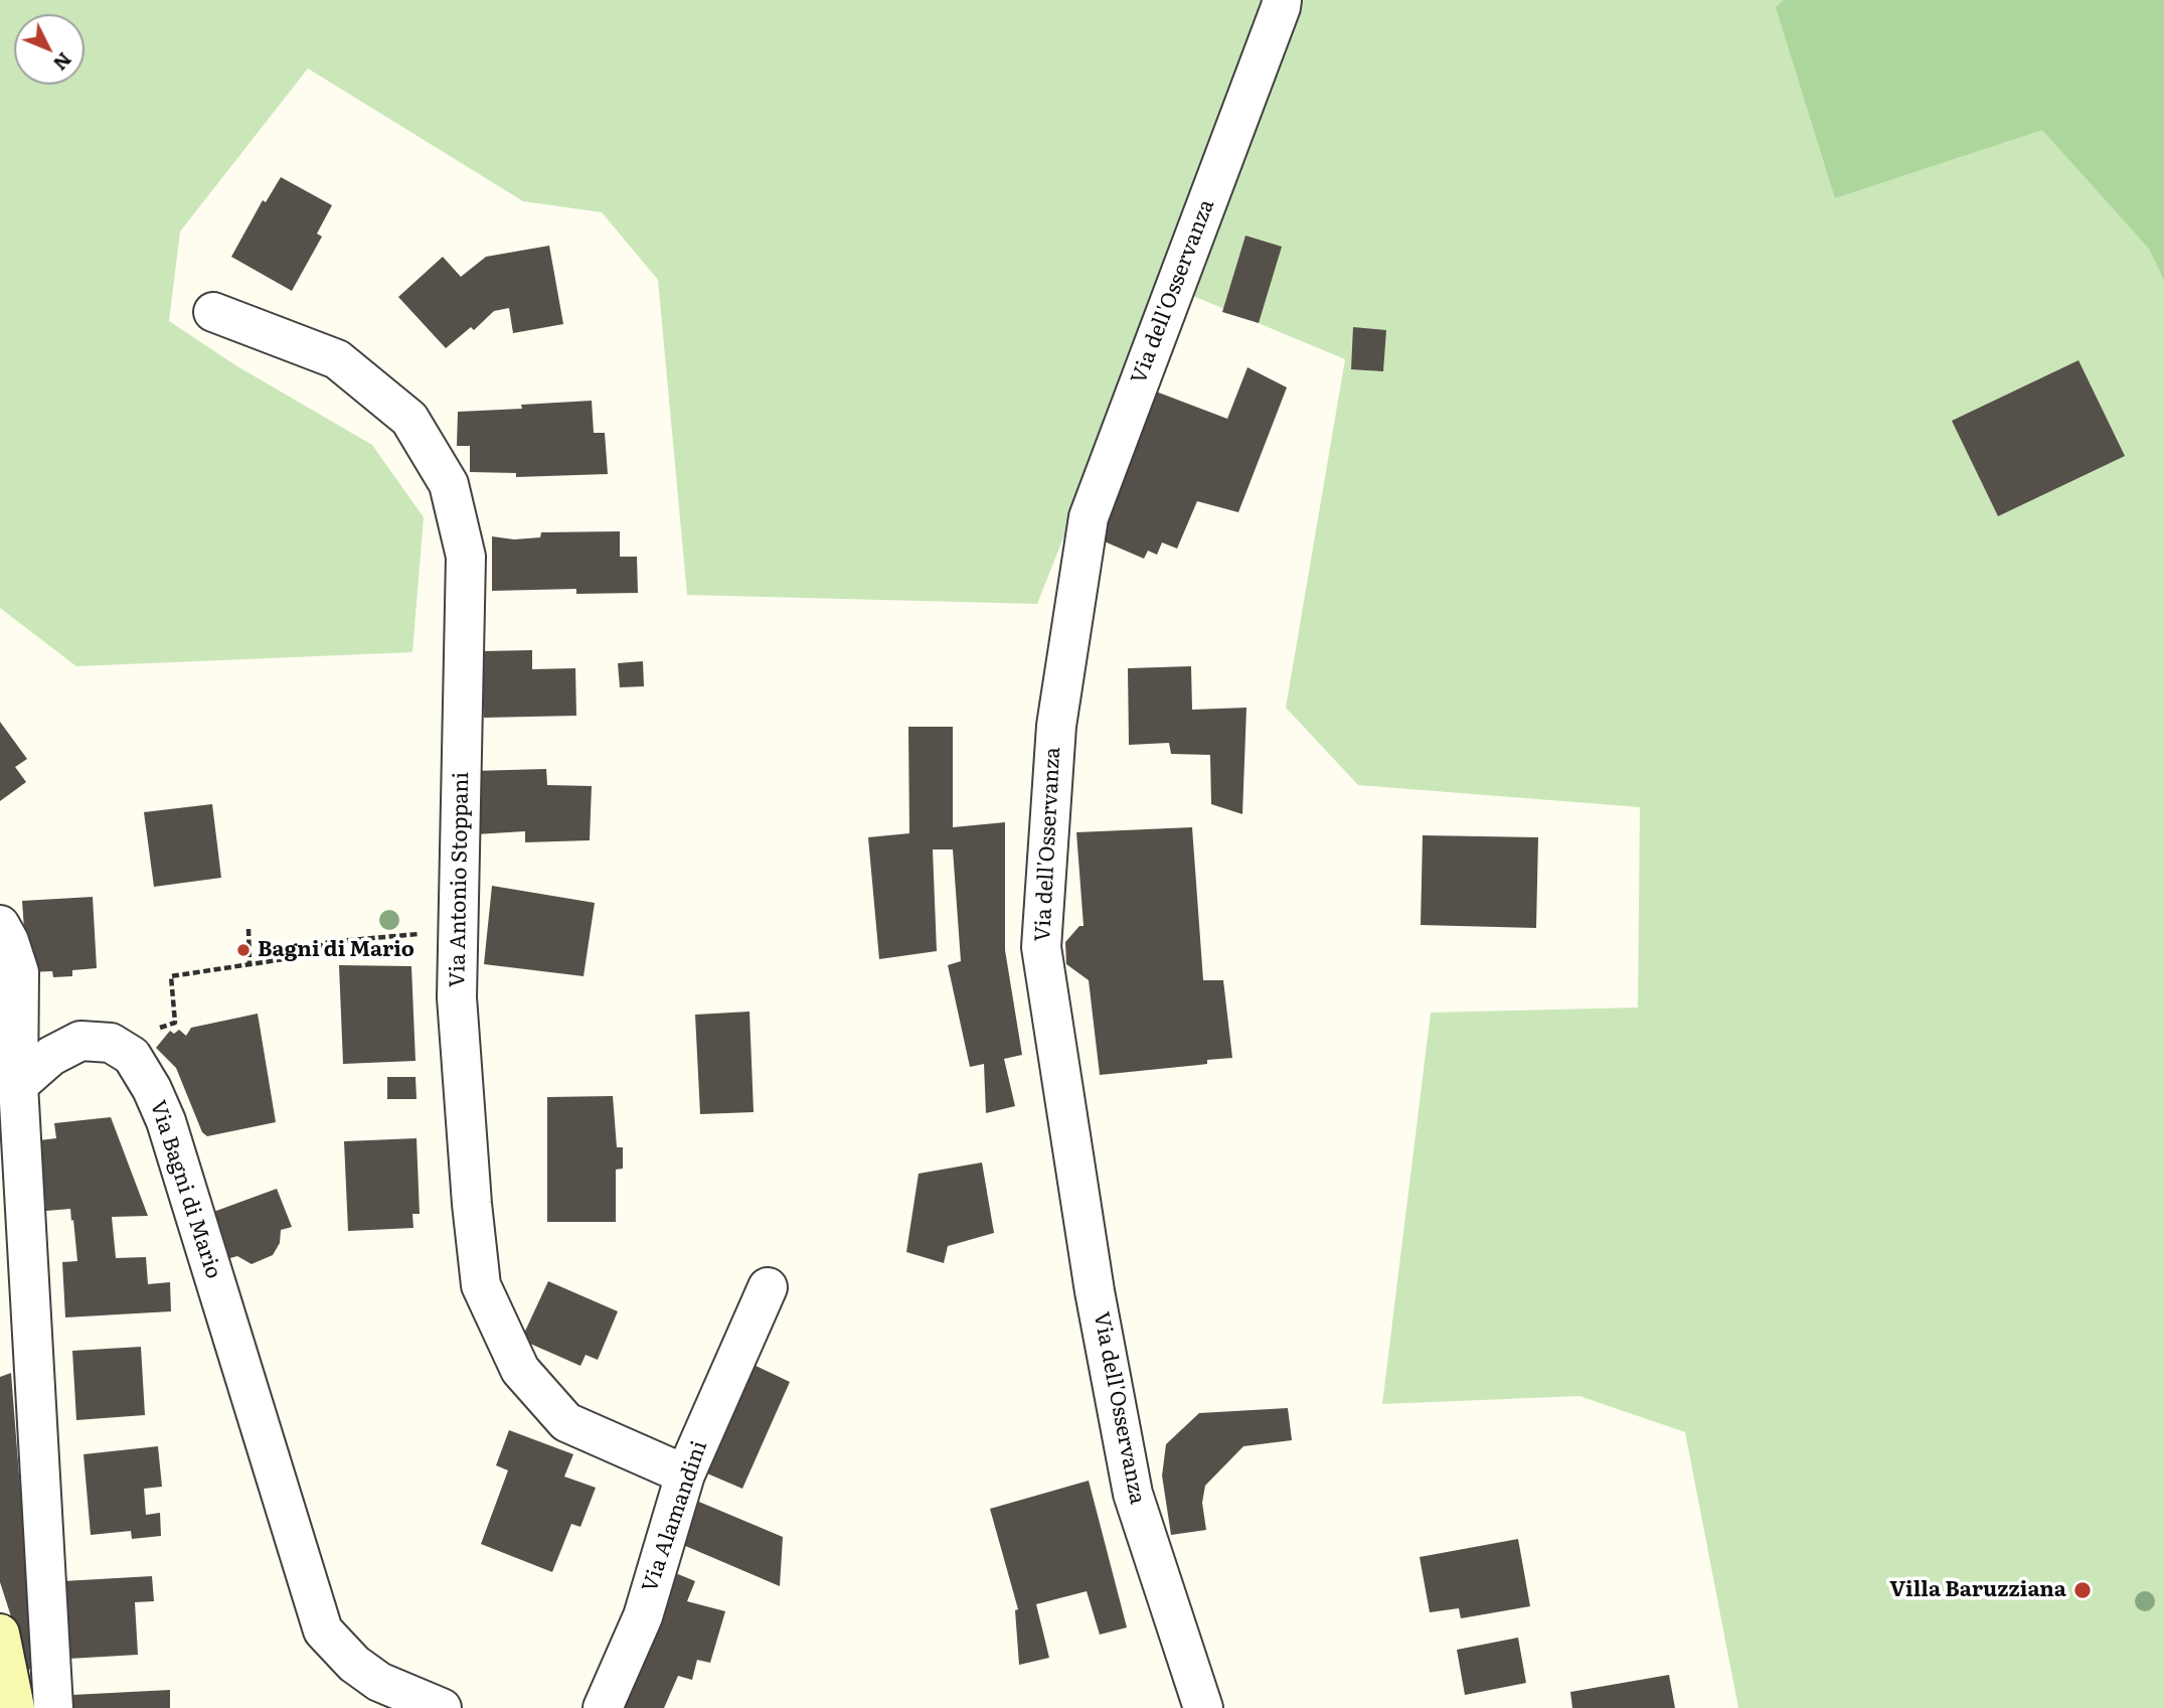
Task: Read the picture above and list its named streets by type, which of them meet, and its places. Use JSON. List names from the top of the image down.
{
  "streets": {
    "street": [
      "Via dell'Osservanza",
      "Via Antonio Stoppani",
      "Via Bagni di Mario",
      "Via Alamandini"
    ]
  },
  "crossings": [
    ["Via Antonio Stoppani", "Via Alamandini"]
  ],
  "places": ["Bagni di Mario", "Villa Baruzziana"],
  "north": "bottom right"
}
